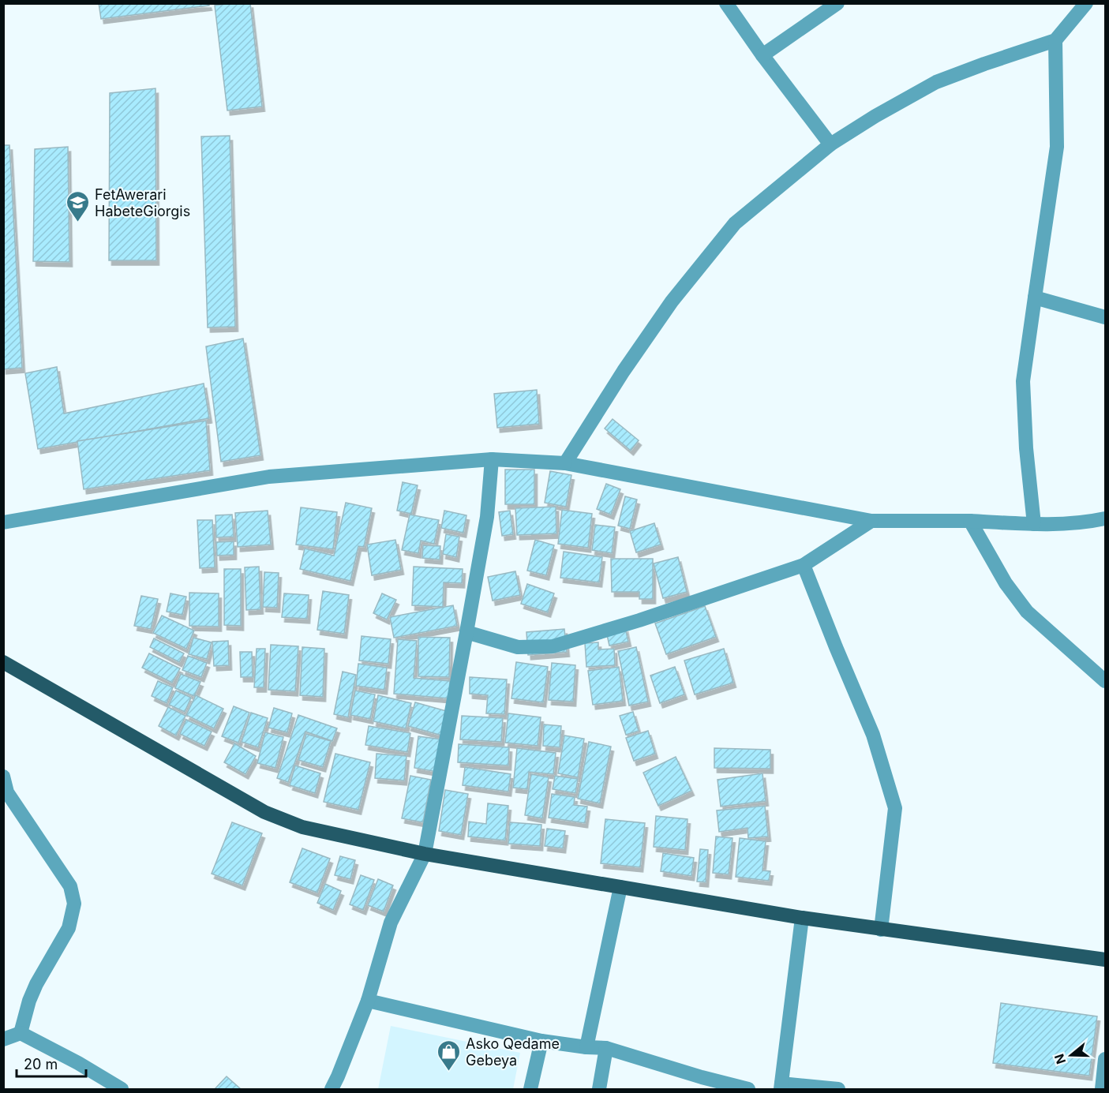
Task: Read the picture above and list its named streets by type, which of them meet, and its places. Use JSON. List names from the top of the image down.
{
  "places": {
    "school or university": ["FetAwerari HabeteGiorgis"],
    "shop": ["Asko Qedame Gebeya"]
  },
  "scale_bar": "20 m",
  "north": "left"
}
